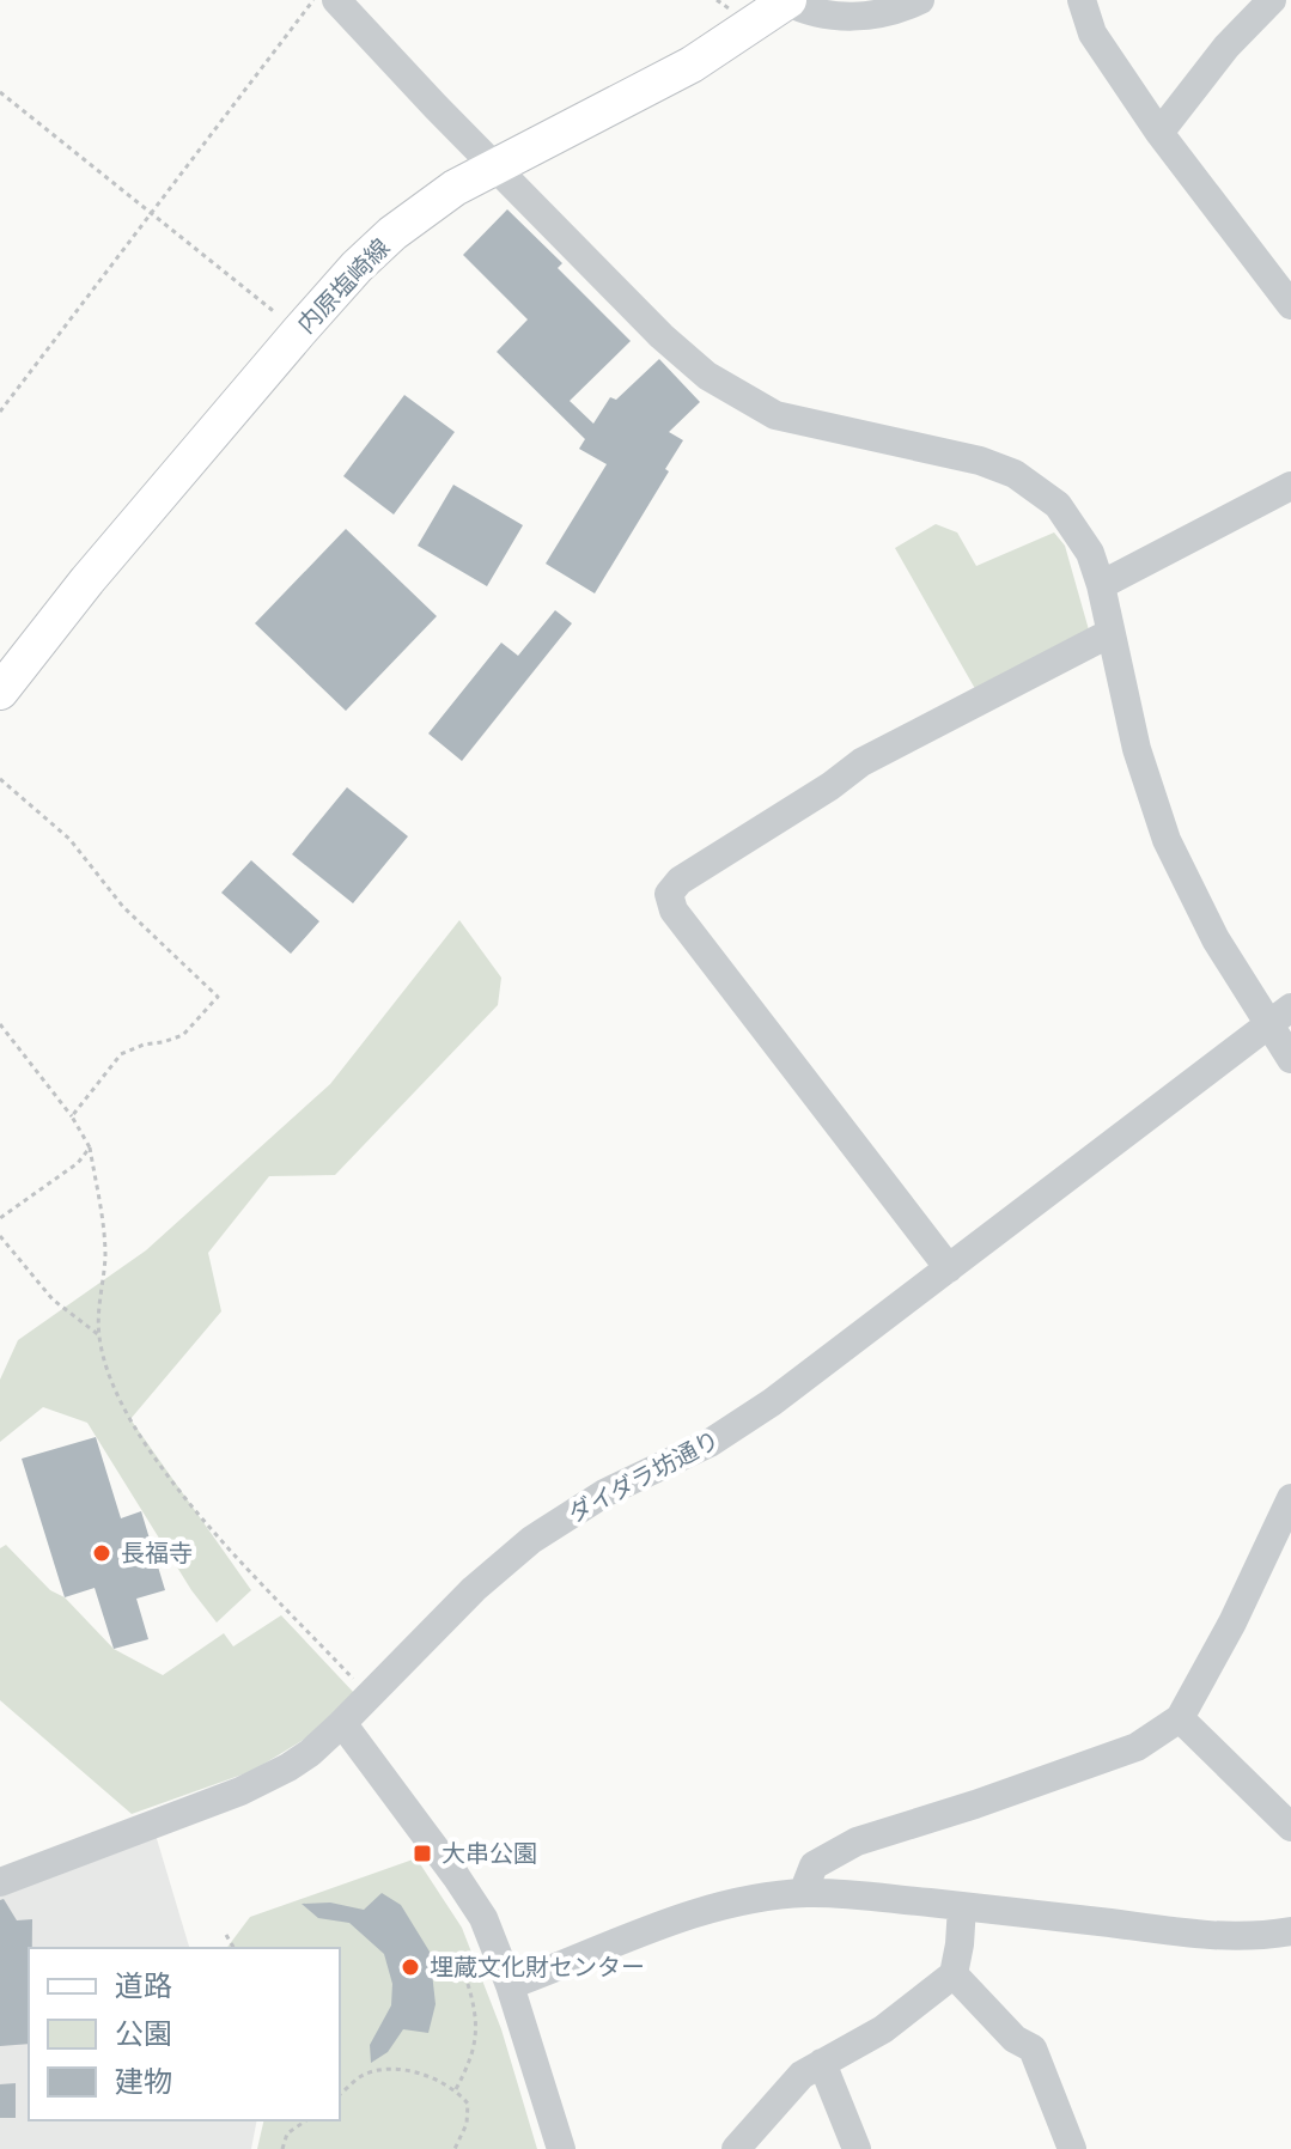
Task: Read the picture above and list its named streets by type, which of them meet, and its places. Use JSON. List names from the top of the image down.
{
  "streets": {
    "main road": ["内原塩崎線"],
    "street": ["ダイダラ坊通り"]
  },
  "places": {
    "other": ["長福寺", "埋蔵文化財センター"],
    "transit": ["大串公園"]
  },
  "legend": ["道路", "公園", "建物"]
}
